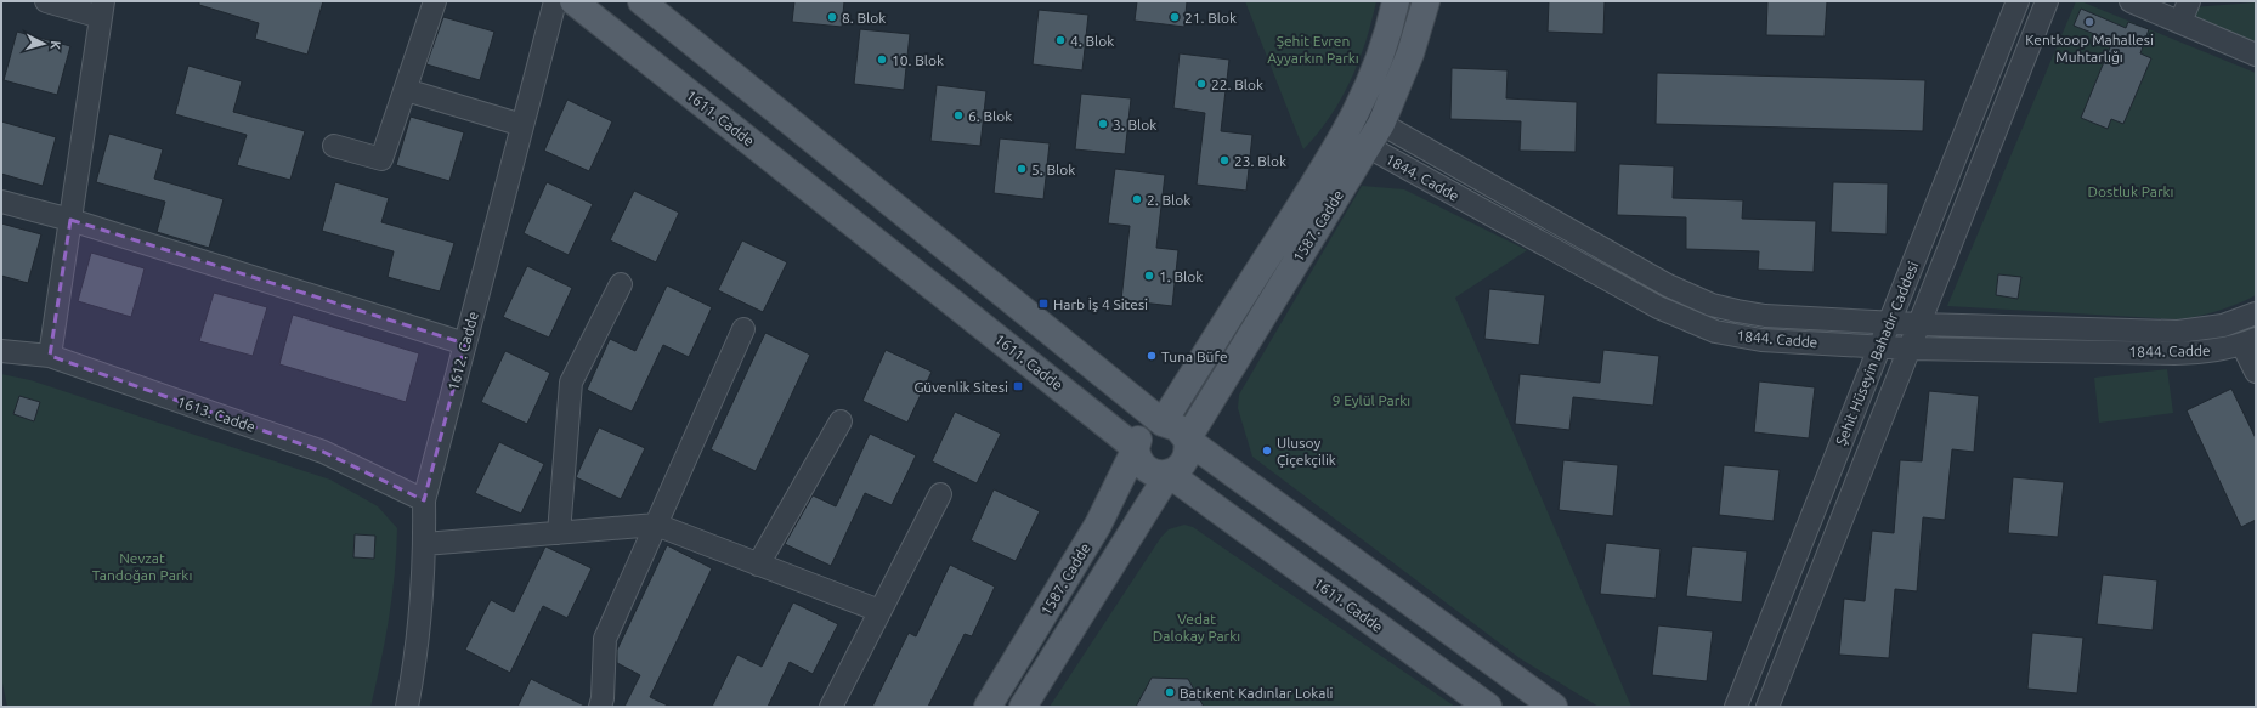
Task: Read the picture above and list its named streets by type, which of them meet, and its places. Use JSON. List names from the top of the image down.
{
  "streets": {
    "main road": ["1611. Cadde", "1587. Cadde"],
    "street": [
      "1844. Cadde",
      "1612. Cadde",
      "Şehit Hüseyin Bahadır Caddesi",
      "1613. Cadde"
    ]
  },
  "crossings": [
    ["1611. Cadde", "1587. Cadde"],
    ["1844. Cadde", "1587. Cadde"],
    ["1844. Cadde", "Şehit Hüseyin Bahadır Caddesi"],
    ["1612. Cadde", "1613. Cadde"]
  ],
  "parks": [
    "Şehit Evren Ayyarkın Parkı",
    "Dostluk Parkı",
    "9 Eylül Parkı",
    "Nevzat Tandoğan Parkı",
    "Vedat Dalokay Parkı"
  ],
  "places": {
    "other": [
      "8. Blok",
      "21. Blok",
      "Kentkoop Mahallesi Muhtarlığı",
      "4. Blok",
      "10. Blok",
      "22. Blok",
      "6. Blok",
      "3. Blok",
      "23. Blok",
      "5. Blok",
      "2. Blok",
      "1. Blok",
      "Tuna Büfe",
      "Ulusoy Çiçekçilik",
      "Batıkent Kadınlar Lokali"
    ],
    "transit": ["Harb İş 4 Sitesi", "Güvenlik Sitesi"]
  },
  "north": "right"
}
